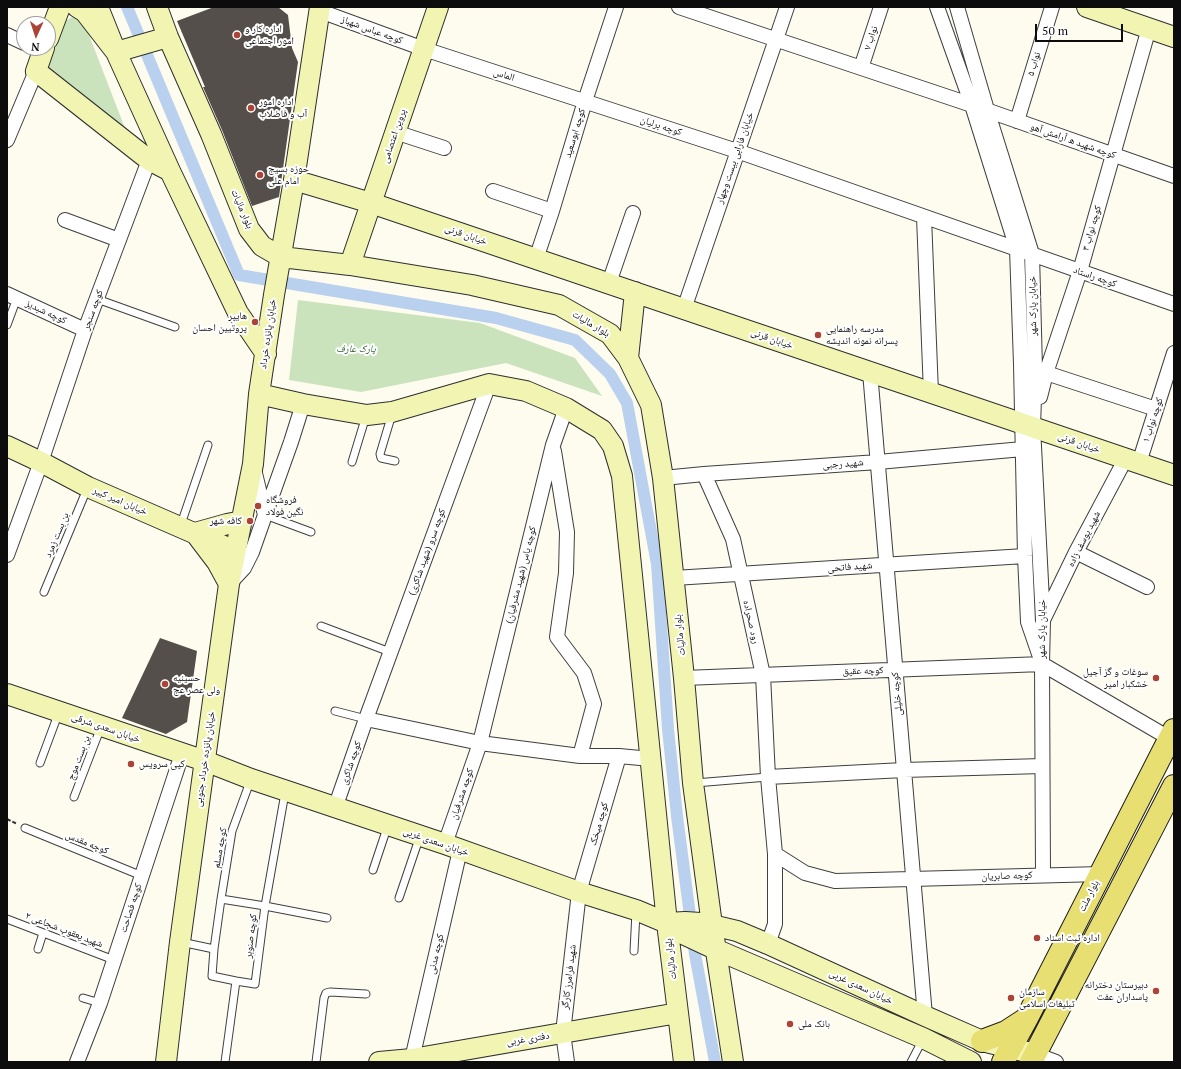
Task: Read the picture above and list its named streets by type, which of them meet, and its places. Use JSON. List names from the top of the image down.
{
  "streets": {
    "main road": ["بلوار ملت"],
    "street": [
      "کوچه عباس شهباز",
      "نواب ۷",
      "نواب ۵",
      "الماس",
      "کوچه برلیان",
      "کوچه ابوسعید",
      "پروین اعتصامی",
      "کوچه شهید ه آرامش آهو",
      "خیابان فارابی بیست وچهار",
      "بلوار مالیات",
      "کوچه نواب ۳",
      "خیابان قرنی",
      "کوچه راستاد",
      "خیابان پارک شهر",
      "کوچه سنجر",
      "کوچه شبدیز",
      "خیابان پانزده خرداد",
      "کوچه نواب ۱",
      "شهید رجبی",
      "خیابان امیر کبیر",
      "شهید یوسف زاده",
      "کوچه سرو (شهید شاکری)",
      "شهید فاتحی",
      "کوچه یاس (شهید مشرفیان)",
      "رود صحراده",
      "کوچه عقیق",
      "کوچه خلیلی",
      "خیابان سعدی شرقی",
      "خیابان پانزده خرداد جنوبی",
      "کوچه شاکری",
      "کوچه مشرفیان",
      "کوچه میخک",
      "خیابان سعدی غربی",
      "کوچه صابریان",
      "کوچه فصاحت",
      "کوچه مدنی",
      "شهید فرامرز کارگر",
      "دفتری غربی"
    ],
    "lane": [
      "بن بست زمرد",
      "بن بست موج",
      "کوچه مقدس",
      "کوچه مسلم",
      "شهید یعقوب شجاعی ۲",
      "کوچه صنوبر"
    ]
  },
  "crossings": [
    ["کوچه عباس شهباز", "الماس"],
    ["کوچه عباس شهباز", "پروین اعتصامی"],
    ["نواب ۷", "کوچه شهید ه آرامش آهو"],
    ["نواب ۵", "کوچه شهید ه آرامش آهو"],
    ["الماس", "کوچه برلیان"],
    ["الماس", "کوچه ابوسعید"],
    ["الماس", "پروین اعتصامی"],
    ["کوچه برلیان", "کوچه ابوسعید"],
    ["کوچه برلیان", "خیابان فارابی بیست وچهار"],
    ["کوچه برلیان", "کوچه راستاد"],
    ["کوچه ابوسعید", "خیابان قرنی"],
    ["پروین اعتصامی", "بلوار مالیات"],
    ["پروین اعتصامی", "خیابان قرنی"],
    ["کوچه شهید ه آرامش آهو", "خیابان فارابی بیست وچهار"],
    ["کوچه شهید ه آرامش آهو", "کوچه نواب ۳"],
    ["کوچه شهید ه آرامش آهو", "خیابان پارک شهر"],
    ["خیابان فارابی بیست وچهار", "خیابان قرنی"],
    ["بلوار مالیات", "خیابان پانزده خرداد"],
    ["بلوار مالیات", "شهید رجبی"],
    ["بلوار مالیات", "کوچه سرو (شهید شاکری)"],
    ["بلوار مالیات", "شهید فاتحی"],
    ["بلوار مالیات", "کوچه یاس (شهید مشرفیان)"],
    ["بلوار مالیات", "کوچه عقیق"],
    ["بلوار مالیات", "خیابان پانزده خرداد جنوبی"],
    ["بلوار مالیات", "خیابان سعدی غربی"],
    ["بلوار مالیات", "دفتری غربی"],
    ["کوچه نواب ۳", "خیابان قرنی"],
    ["کوچه نواب ۳", "کوچه راستاد"],
    ["کوچه نواب ۳", "خیابان پارک شهر"],
    ["خیابان قرنی", "خیابان پارک شهر"],
    ["خیابان قرنی", "کوچه نواب ۱"],
    ["خیابان قرنی", "شهید یوسف زاده"],
    ["خیابان قرنی", "کوچه خلیلی"],
    ["کوچه راستاد", "خیابان پارک شهر"],
    ["خیابان پارک شهر", "شهید رجبی"],
    ["خیابان پارک شهر", "شهید یوسف زاده"],
    ["خیابان پارک شهر", "شهید فاتحی"],
    ["خیابان پارک شهر", "کوچه عقیق"],
    ["کوچه سنجر", "کوچه شبدیز"],
    ["کوچه سنجر", "خیابان امیر کبیر"],
    ["خیابان پانزده خرداد", "خیابان پانزده خرداد جنوبی"],
    ["کوچه نواب ۱", "شهید یوسف زاده"],
    ["شهید رجبی", "رود صحراده"],
    ["شهید رجبی", "کوچه خلیلی"],
    ["خیابان امیر کبیر", "بن بست زمرد"],
    ["خیابان امیر کبیر", "خیابان پانزده خرداد جنوبی"],
    ["کوچه سرو (شهید شاکری)", "کوچه شاکری"],
    ["شهید فاتحی", "رود صحراده"],
    ["شهید فاتحی", "کوچه خلیلی"],
    ["کوچه یاس (شهید مشرفیان)", "کوچه مشرفیان"],
    ["رود صحراده", "کوچه عقیق"],
    ["رود صحراده", "خیابان سعدی غربی"],
    ["رود صحراده", "کوچه صابریان"],
    ["کوچه عقیق", "کوچه خلیلی"],
    ["کوچه خلیلی", "خیابان سعدی غربی"],
    ["کوچه خلیلی", "کوچه صابریان"],
    ["خیابان سعدی شرقی", "بن بست موج"],
    ["خیابان سعدی شرقی", "خیابان پانزده خرداد جنوبی"],
    ["خیابان سعدی شرقی", "خیابان سعدی غربی"],
    ["خیابان سعدی شرقی", "کوچه فصاحت"],
    ["خیابان پانزده خرداد جنوبی", "خیابان سعدی غربی"],
    ["کوچه شاکری", "خیابان سعدی غربی"],
    ["کوچه مشرفیان", "خیابان سعدی غربی"],
    ["کوچه مشرفیان", "کوچه مدنی"],
    ["کوچه میخک", "خیابان سعدی غربی"],
    ["کوچه میخک", "شهید فرامرز کارگر"],
    ["خیابان سعدی غربی", "کوچه مسلم"],
    ["خیابان سعدی غربی", "بلوار ملت"],
    ["خیابان سعدی غربی", "کوچه صنوبر"],
    ["خیابان سعدی غربی", "کوچه مدنی"],
    ["خیابان سعدی غربی", "شهید فرامرز کارگر"],
    ["کوچه مقدس", "کوچه فصاحت"],
    ["کوچه مسلم", "کوچه صنوبر"],
    ["کوچه صابریان", "بلوار ملت"],
    ["کوچه فصاحت", "شهید یعقوب شجاعی ۲"],
    ["کوچه مدنی", "دفتری غربی"],
    ["شهید فرامرز کارگر", "دفتری غربی"]
  ],
  "parks": ["پارک عارف"],
  "places": [
    "اداره کار و امور اجتماعی",
    "اداره امور آب و فاضلاب",
    "حوزه بسیج امام علی",
    "هایپر پروتیین احسان",
    "مدرسه راهنمایی پسرانه نمونه اندیشه",
    "فروشگاه نگین فولاد",
    "کافه شهر",
    "سوغات و گز آجیل خشکبار امیر",
    "حسینیه ولی عصر عج",
    "کپی سرویس",
    "اداره ثبت اسناد",
    "دبیرستان دخترانه پاسداران عفت",
    "سازمان تبلیغات اسلامی",
    "بانک ملی"
  ],
  "scale_bar": "50 m",
  "north": "bottom"
}
